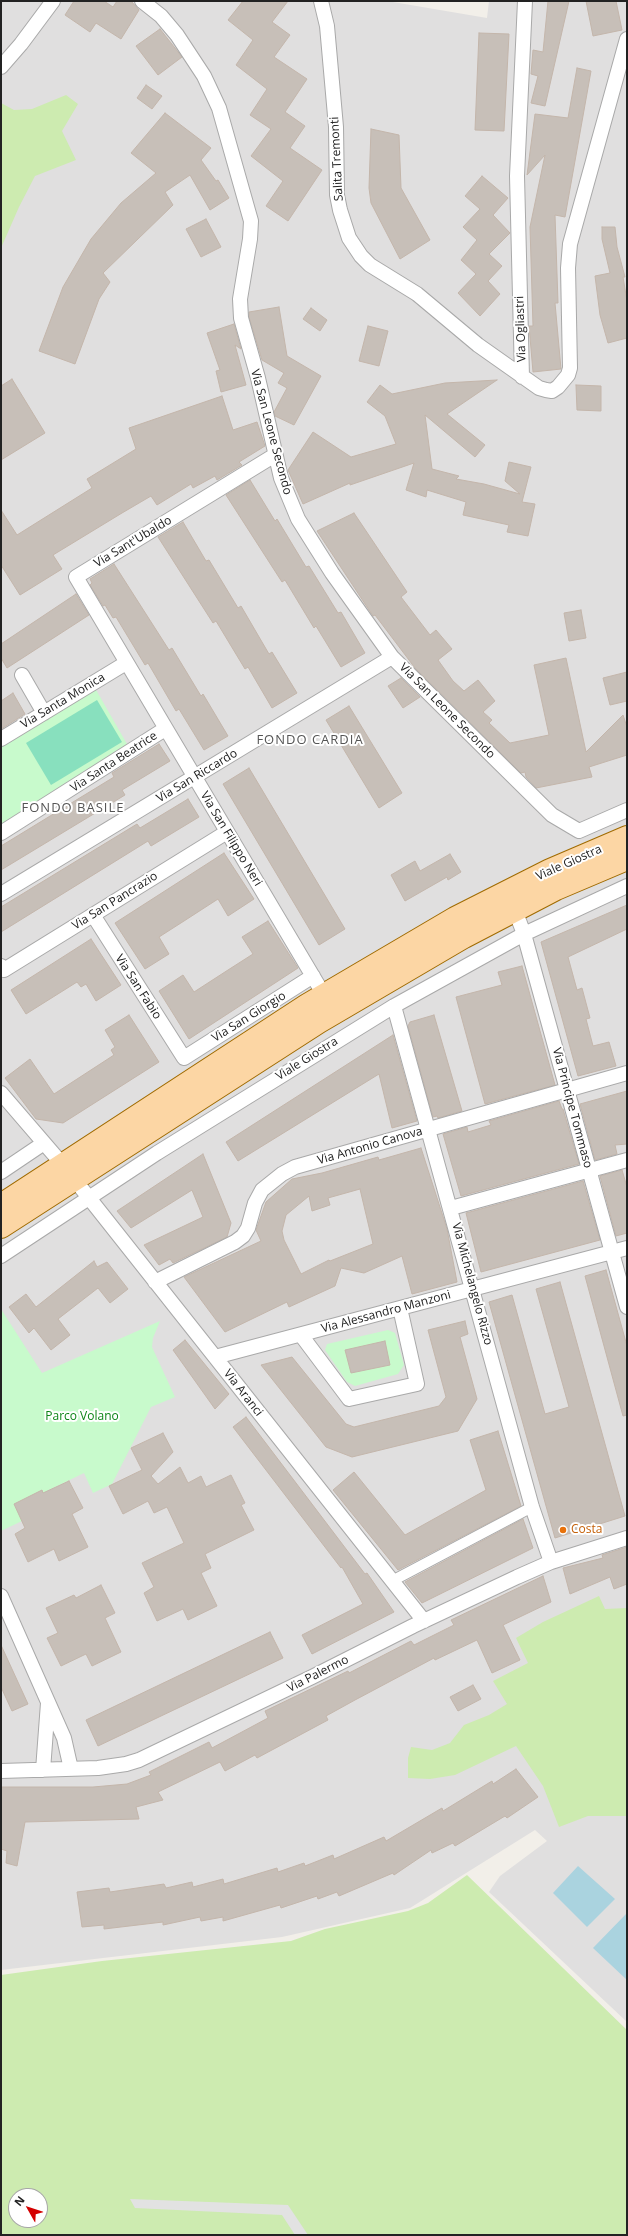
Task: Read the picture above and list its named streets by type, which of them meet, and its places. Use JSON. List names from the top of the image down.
{
  "streets": {
    "main road": ["Viale Giostra"],
    "street": [
      "Salita Tremonti",
      "Via Ogliastri",
      "Via San Leone Secondo",
      "Via Sant'Ubaldo",
      "Via Santa Monica",
      "Via Santa Beatrice",
      "Via San Riccardo",
      "Via San Filippo Neri",
      "Via San Pancrazio",
      "Via San Fabio",
      "Via San Giorgio",
      "Via Principe Tommaso",
      "Via Antonio Canova",
      "Via Michelangelo Rizzo",
      "Via Alessandro Manzoni",
      "Via Aranci",
      "Via Palermo"
    ]
  },
  "crossings": [
    ["Salita Tremonti", "Via Ogliastri"],
    ["Via San Leone Secondo", "Via Sant'Ubaldo"],
    ["Via San Leone Secondo", "Via San Riccardo"],
    ["Via Sant'Ubaldo", "Via Santa Monica"],
    ["Via Sant'Ubaldo", "Via San Filippo Neri"],
    ["Via Santa Monica", "Via San Filippo Neri"],
    ["Via Santa Beatrice", "Via San Filippo Neri"],
    ["Via San Riccardo", "Via San Filippo Neri"],
    ["Via San Filippo Neri", "Viale Giostra"],
    ["Via San Filippo Neri", "Via San Pancrazio"],
    ["Via San Filippo Neri", "Via San Giorgio"],
    ["Viale Giostra", "Via Principe Tommaso"],
    ["Viale Giostra", "Via Michelangelo Rizzo"],
    ["Viale Giostra", "Via Aranci"],
    ["Via San Pancrazio", "Via San Fabio"],
    ["Via San Fabio", "Via San Giorgio"],
    ["Via Principe Tommaso", "Via Antonio Canova"],
    ["Via Principe Tommaso", "Via Alessandro Manzoni"],
    ["Via Antonio Canova", "Via Michelangelo Rizzo"],
    ["Via Antonio Canova", "Via Aranci"],
    ["Via Michelangelo Rizzo", "Via Alessandro Manzoni"],
    ["Via Michelangelo Rizzo", "Via Palermo"],
    ["Via Alessandro Manzoni", "Via Aranci"],
    ["Via Aranci", "Via Palermo"]
  ],
  "districts": ["FONDO CARDIA", "FONDO BASILE"],
  "parks": ["Parco Volano"],
  "places": ["Costa"],
  "north": "top left"
}
